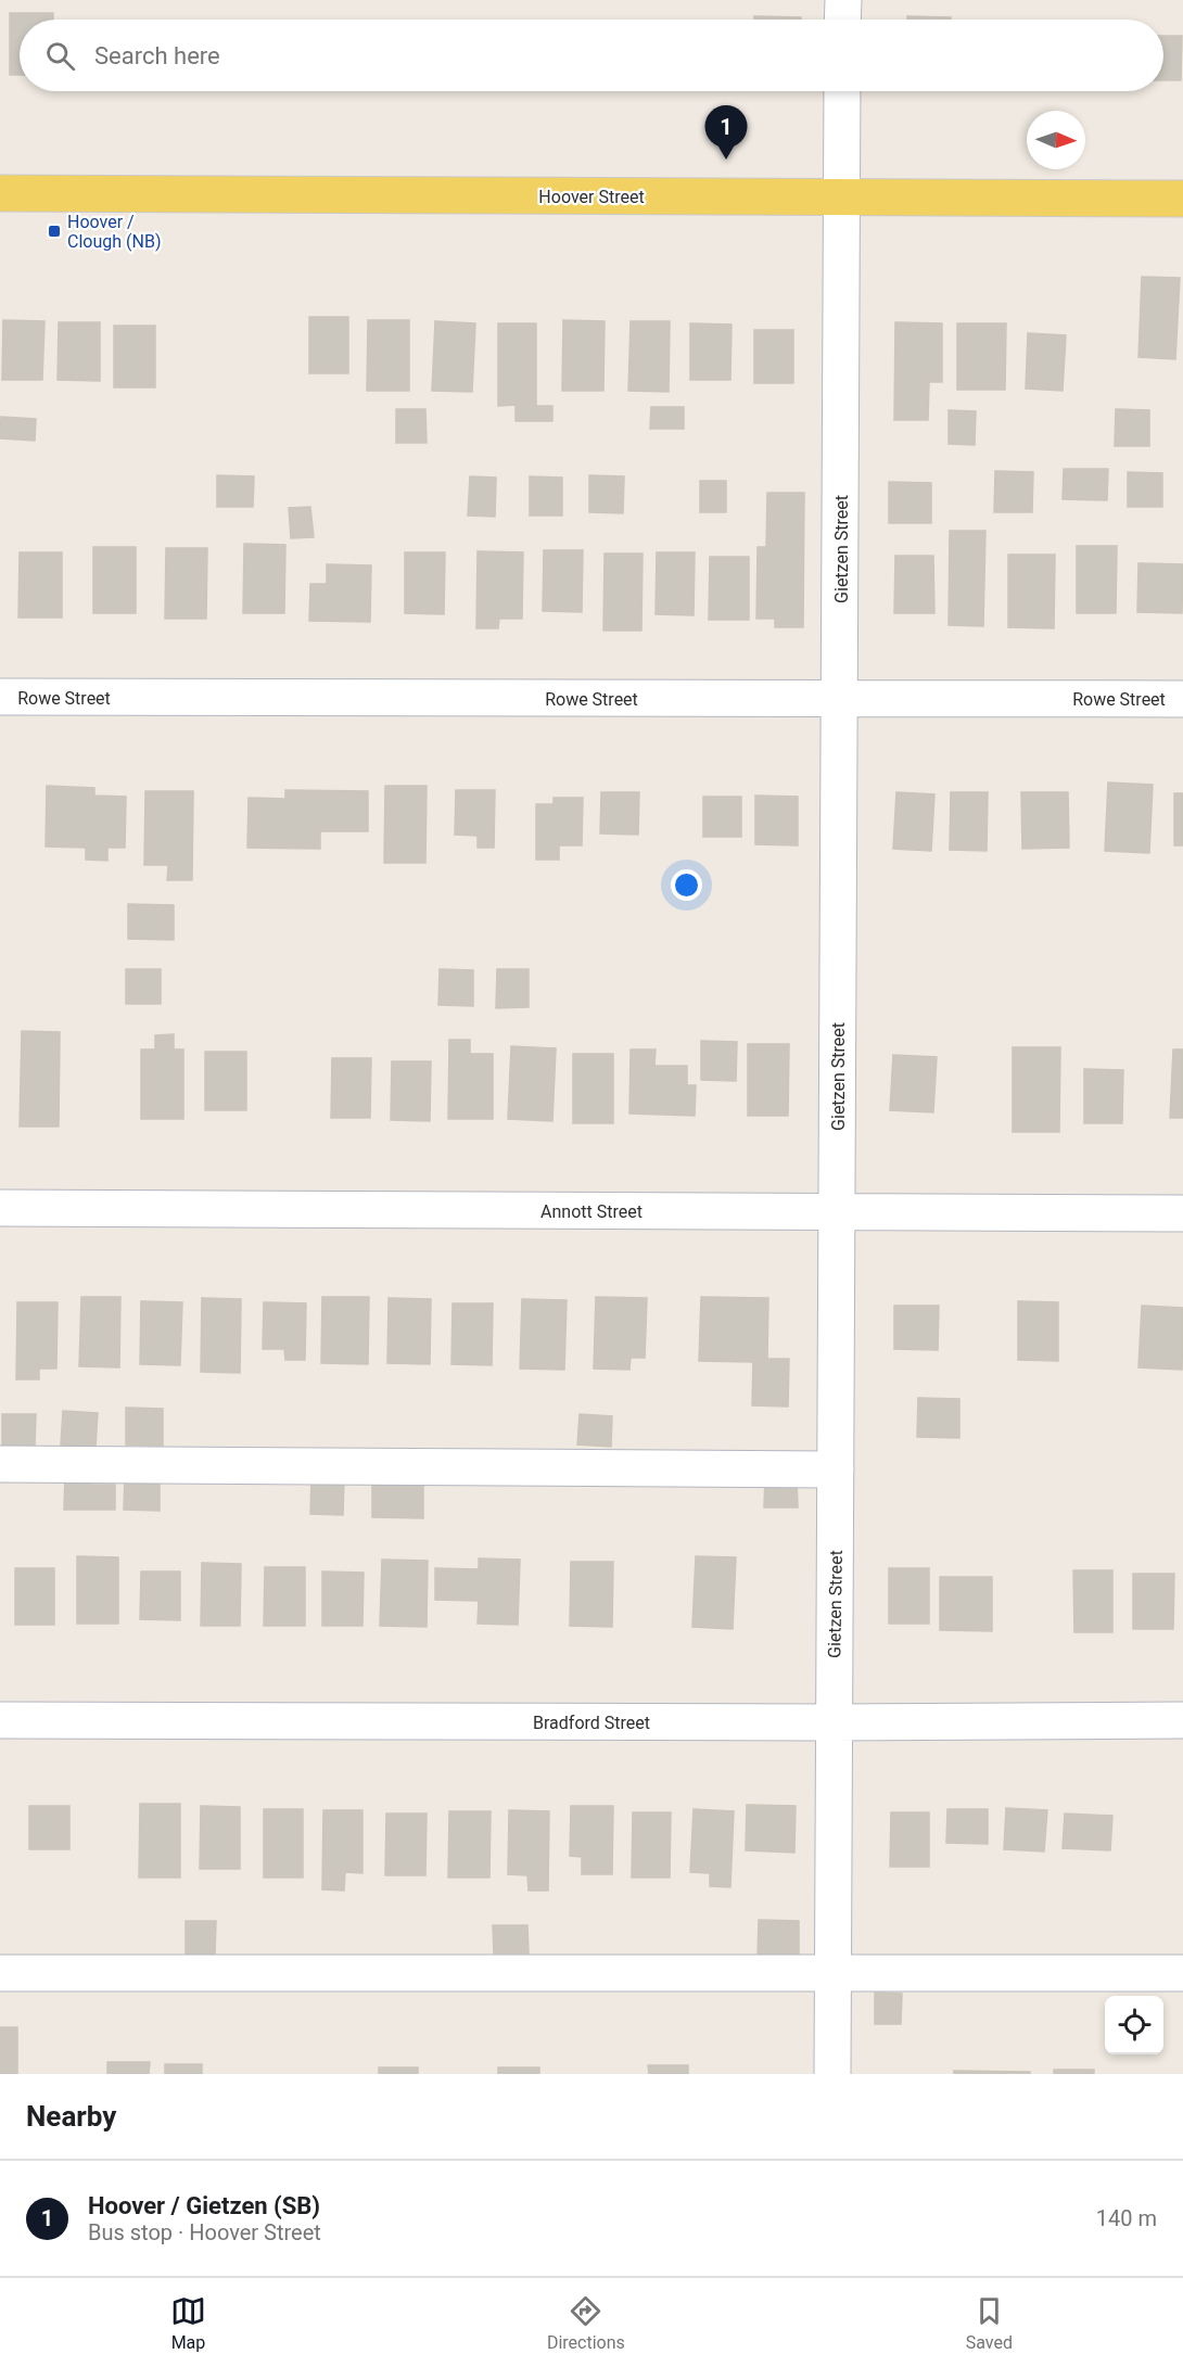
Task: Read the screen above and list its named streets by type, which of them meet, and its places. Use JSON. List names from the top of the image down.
{
  "streets": {
    "main road": ["Hoover Street"],
    "street": [
      "Gietzen Street",
      "Rowe Street",
      "Annott Street",
      "Bradford Street"
    ]
  },
  "crossings": [
    ["Hoover Street", "Gietzen Street"],
    ["Gietzen Street", "Rowe Street"],
    ["Gietzen Street", "Annott Street"],
    ["Gietzen Street", "Bradford Street"]
  ],
  "places": {
    "transit": ["Hoover / Clough (NB)"]
  },
  "north": "right",
  "page": {
    "search": "Search here",
    "pins": "1",
    "heading": "Nearby",
    "list": [
      {
        "mark": "1",
        "name": "Hoover / Gietzen (SB)",
        "note": "Bus stop · Hoover Street",
        "value": "140 m"
      }
    ],
    "nav": ["Map", "Directions", "Saved"]
  }
}
